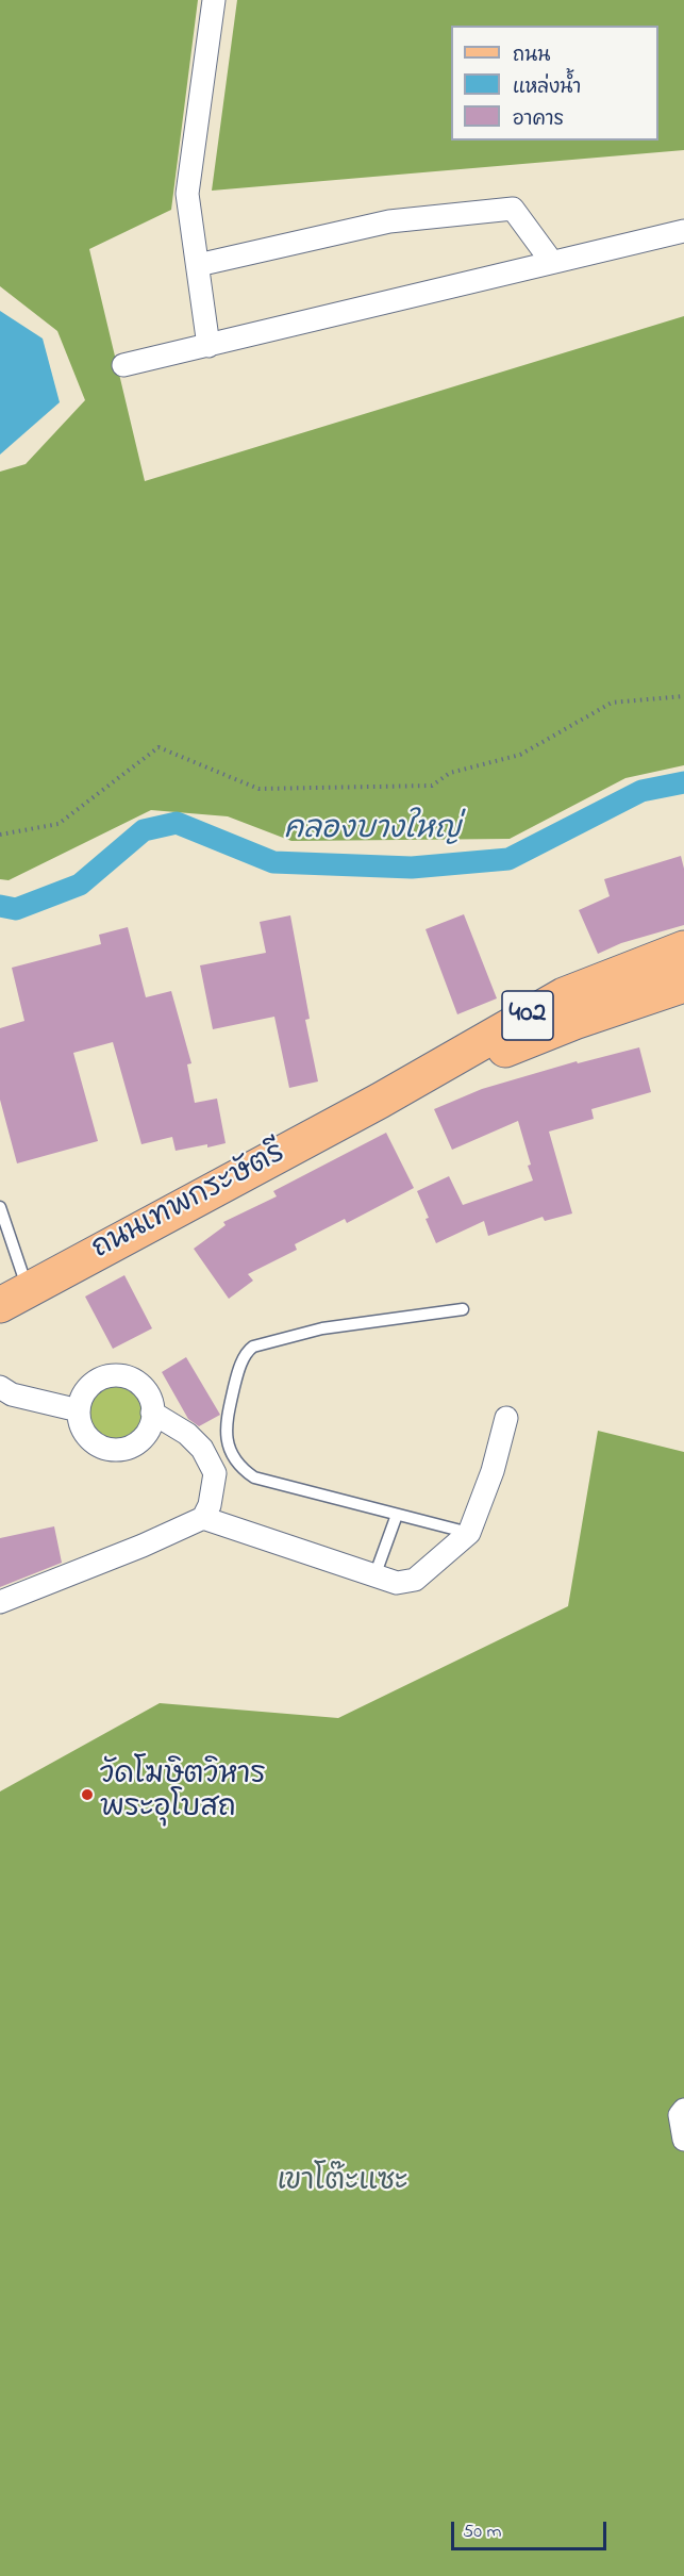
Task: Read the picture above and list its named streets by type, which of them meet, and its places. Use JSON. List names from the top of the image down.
{
  "streets": {
    "main road": ["402", "ถนนเทพกระษัตรี"]
  },
  "water": ["คลองบางใหญ่"],
  "parks": ["เขาโต๊ะแซะ"],
  "places": ["วัดโฆษิตวิหาร พระอุโบสถ"],
  "legend": ["ถนน", "แหล่งน้ำ", "อาคาร"],
  "scale_bar": "50 m"
}
